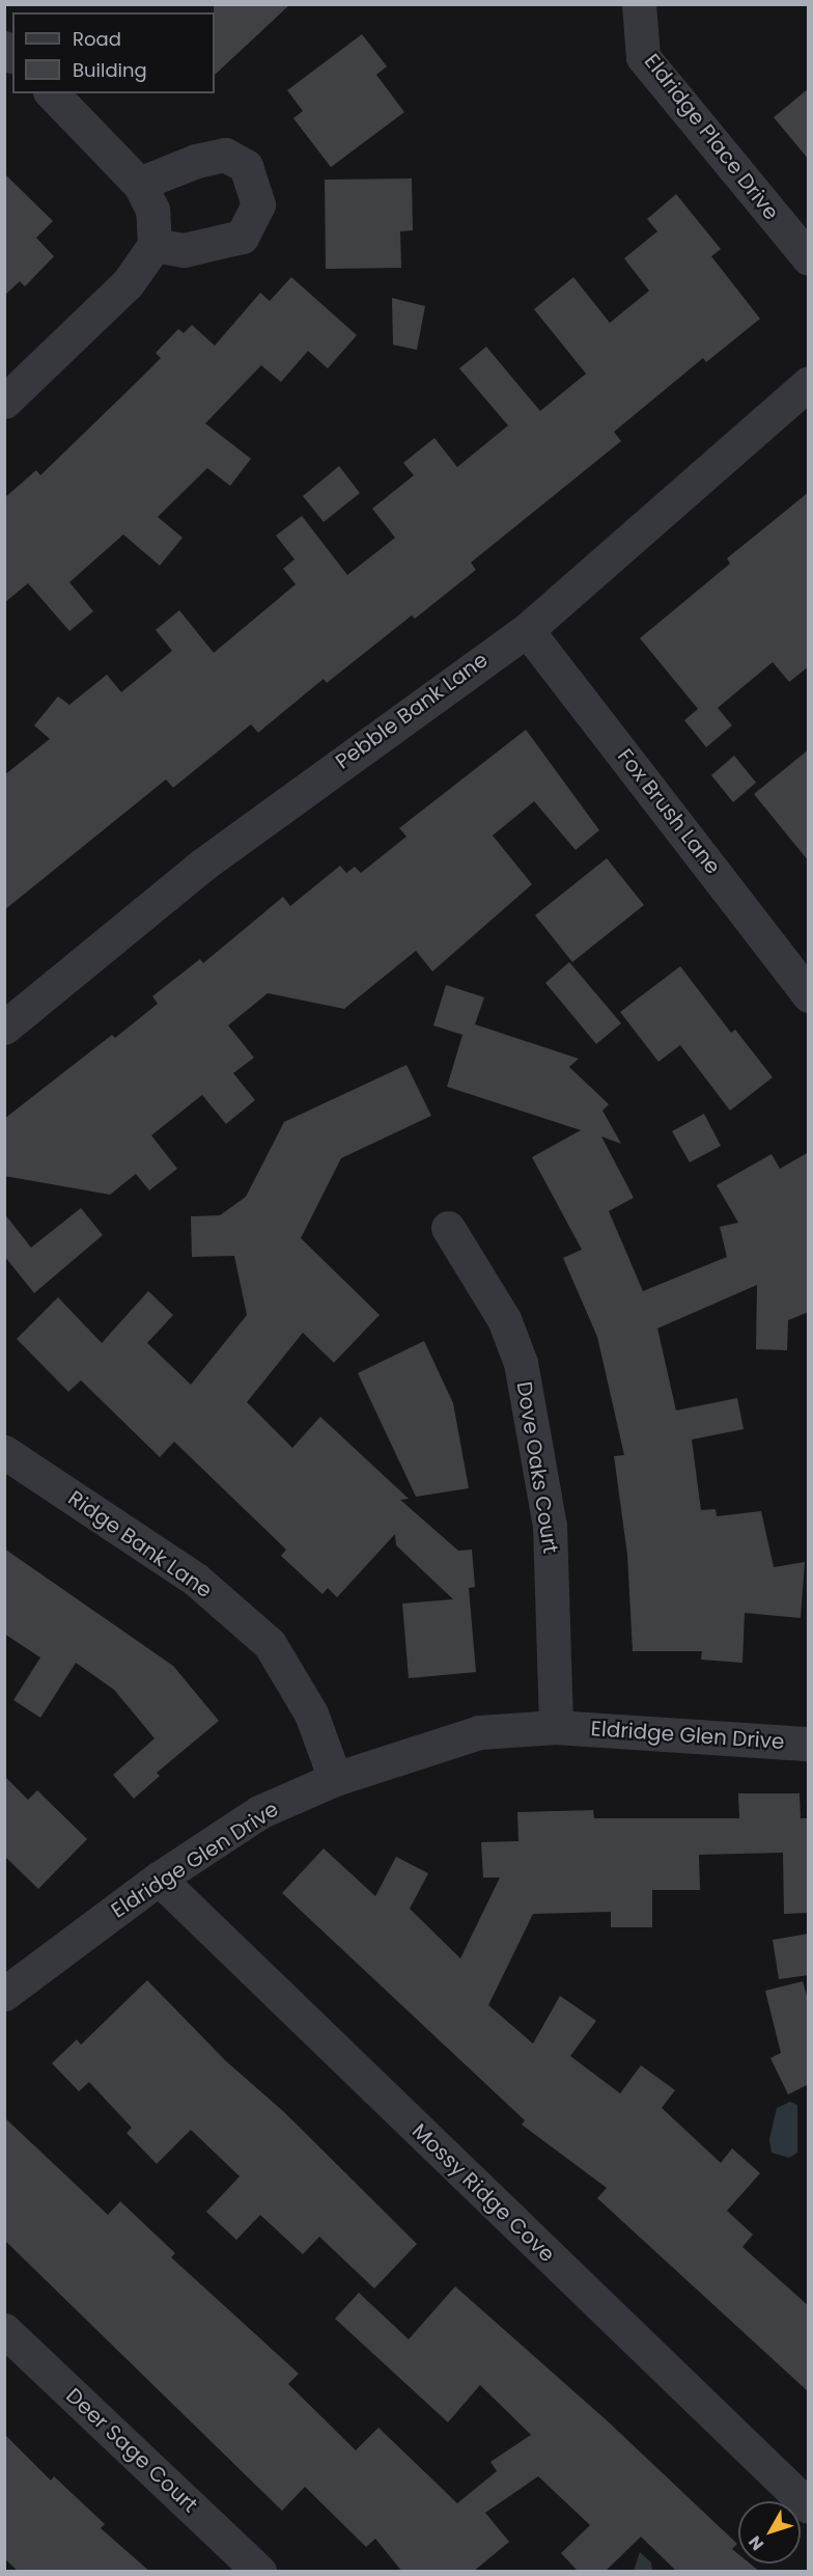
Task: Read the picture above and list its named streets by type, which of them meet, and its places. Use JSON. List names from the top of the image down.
{
  "streets": {
    "street": [
      "Eldridge Place Drive",
      "Pebble Bank Lane",
      "Fox Brush Lane",
      "Dove Oaks Court",
      "Ridge Bank Lane",
      "Eldridge Glen Drive",
      "Mossy Ridge Cove",
      "Deer Sage Court"
    ]
  },
  "crossings": [
    ["Pebble Bank Lane", "Fox Brush Lane"],
    ["Dove Oaks Court", "Eldridge Glen Drive"],
    ["Ridge Bank Lane", "Eldridge Glen Drive"],
    ["Eldridge Glen Drive", "Mossy Ridge Cove"]
  ],
  "legend": ["Road", "Building"],
  "north": "bottom left"
}
